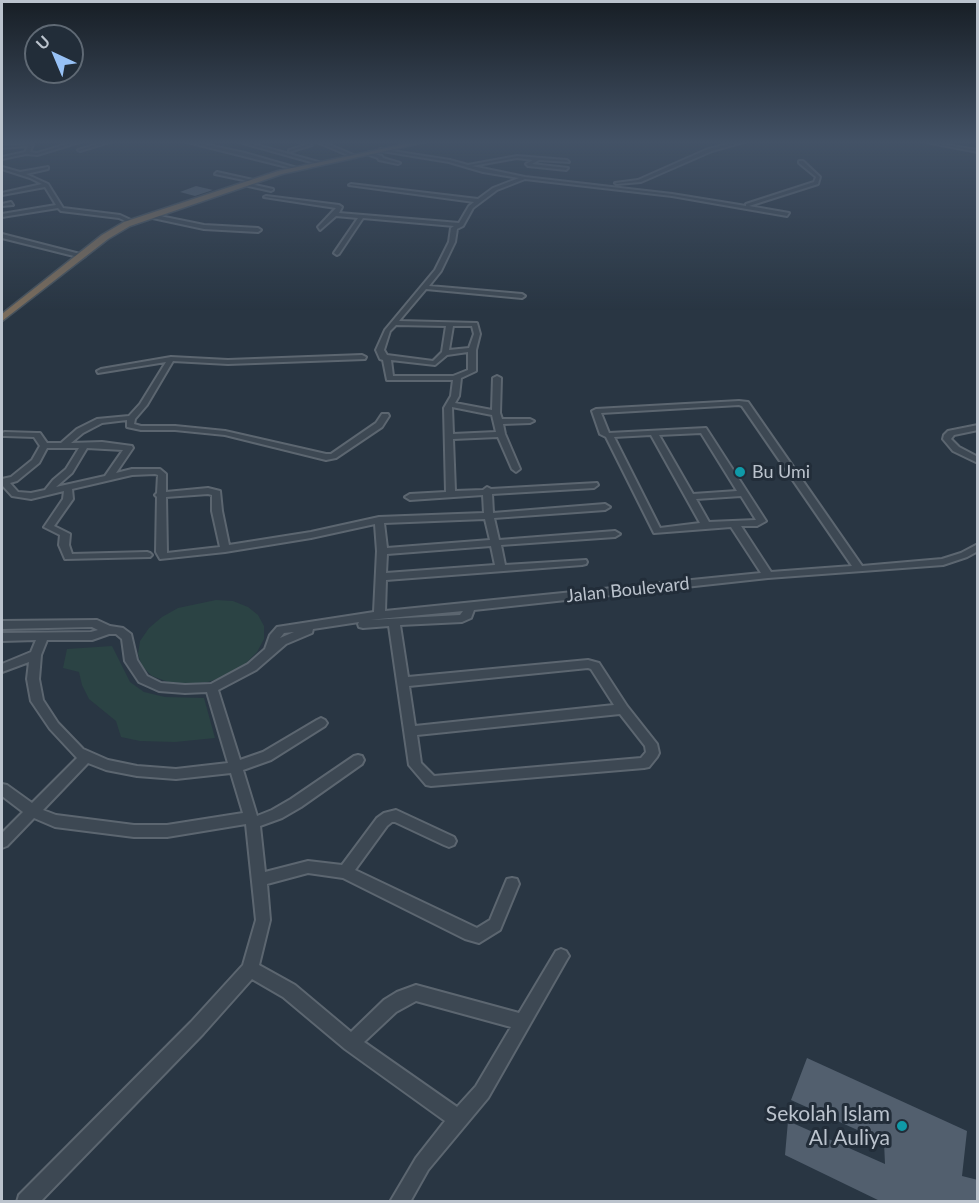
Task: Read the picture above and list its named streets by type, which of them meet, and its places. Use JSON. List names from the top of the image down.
{
  "streets": {
    "street": ["Jalan Boulevard"]
  },
  "places": ["Bu Umi", "Sekolah Islam Al Auliya"],
  "north": "top left"
}
